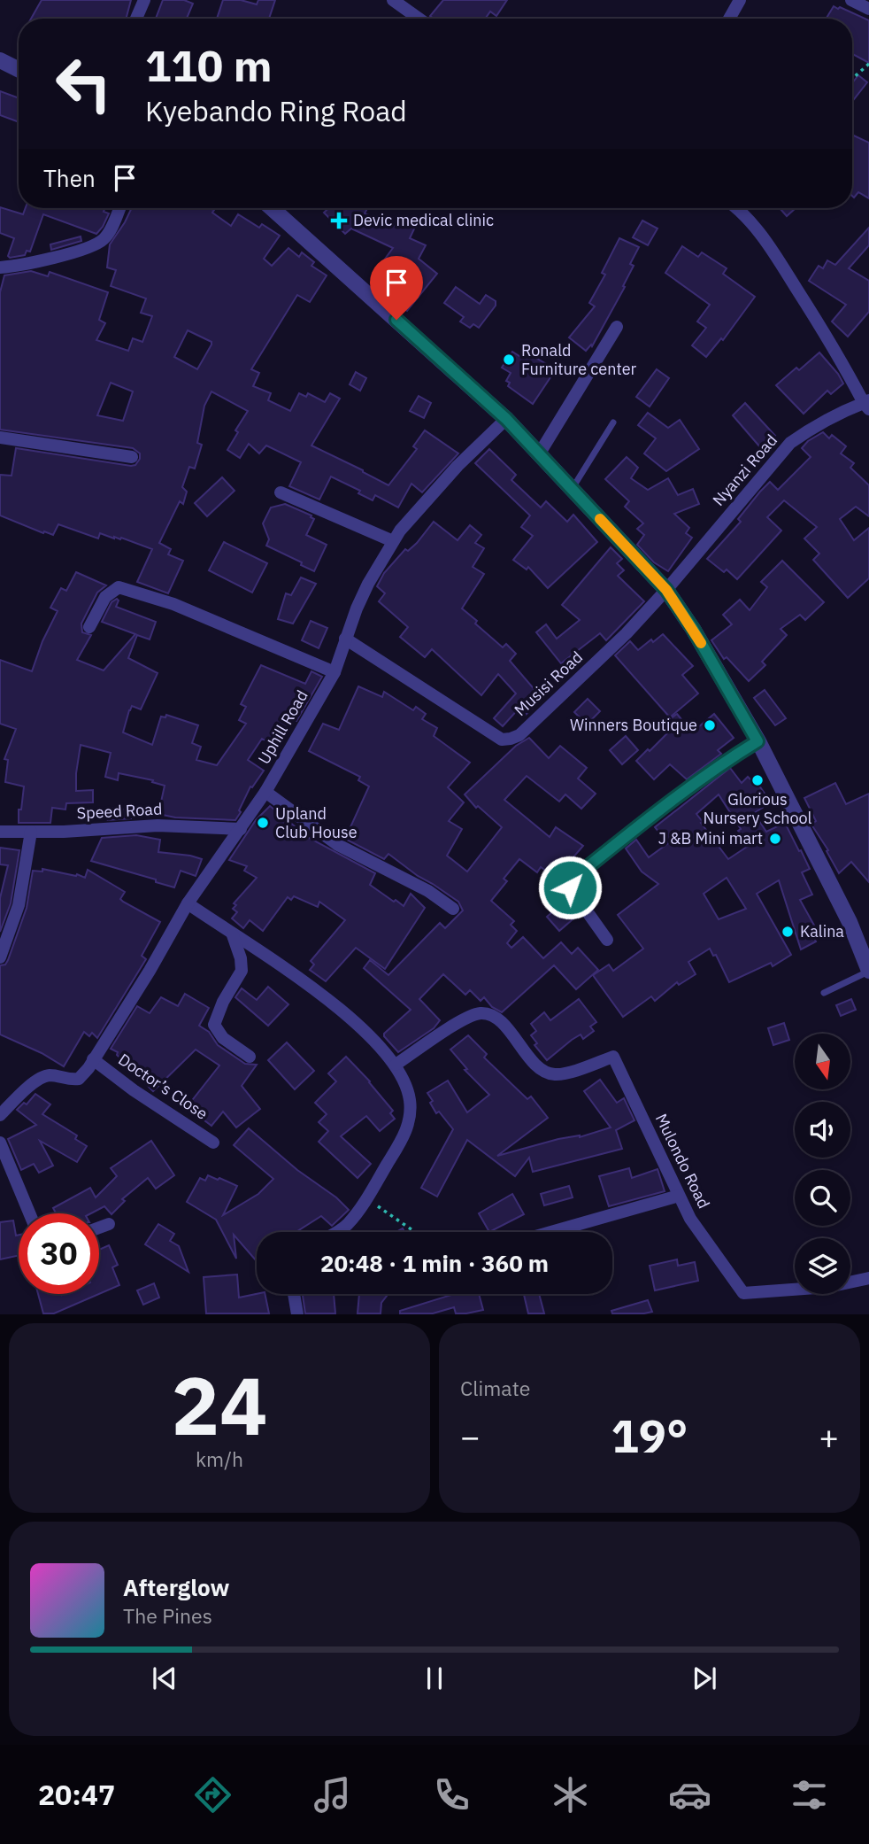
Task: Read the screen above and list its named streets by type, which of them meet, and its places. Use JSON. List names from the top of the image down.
{
  "streets": {
    "street": [
      "Nyanzi Road",
      "Musisi Road",
      "Uphill Road",
      "Speed Road",
      "Doctor’s Close",
      "Mulondo Road"
    ]
  },
  "crossings": [
    ["Nyanzi Road", "Musisi Road"],
    ["Musisi Road", "Uphill Road"],
    ["Uphill Road", "Speed Road"],
    ["Uphill Road", "Doctor’s Close"]
  ],
  "places": {
    "health": ["Devic medical clinic"],
    "other": [
      "Ronald Furniture center",
      "Winners Boutique",
      "Glorious Nursery School",
      "Upland Club House",
      "J &B Mini mart",
      "Kalina"
    ]
  },
  "north": "bottom",
  "page": {
    "turn": ["110 m", "Kyebando Ring Road"],
    "then": "Then",
    "limit": "30",
    "trip": "20:48 · 1 min · 360 m",
    "tile": [
      ["24", "km/h"],
      "Climate"
    ],
    "heat": ["−", "19°", "+"],
    "song": ["Afterglow", "The Pines"],
    "tabs": "20:47"
  }
}
